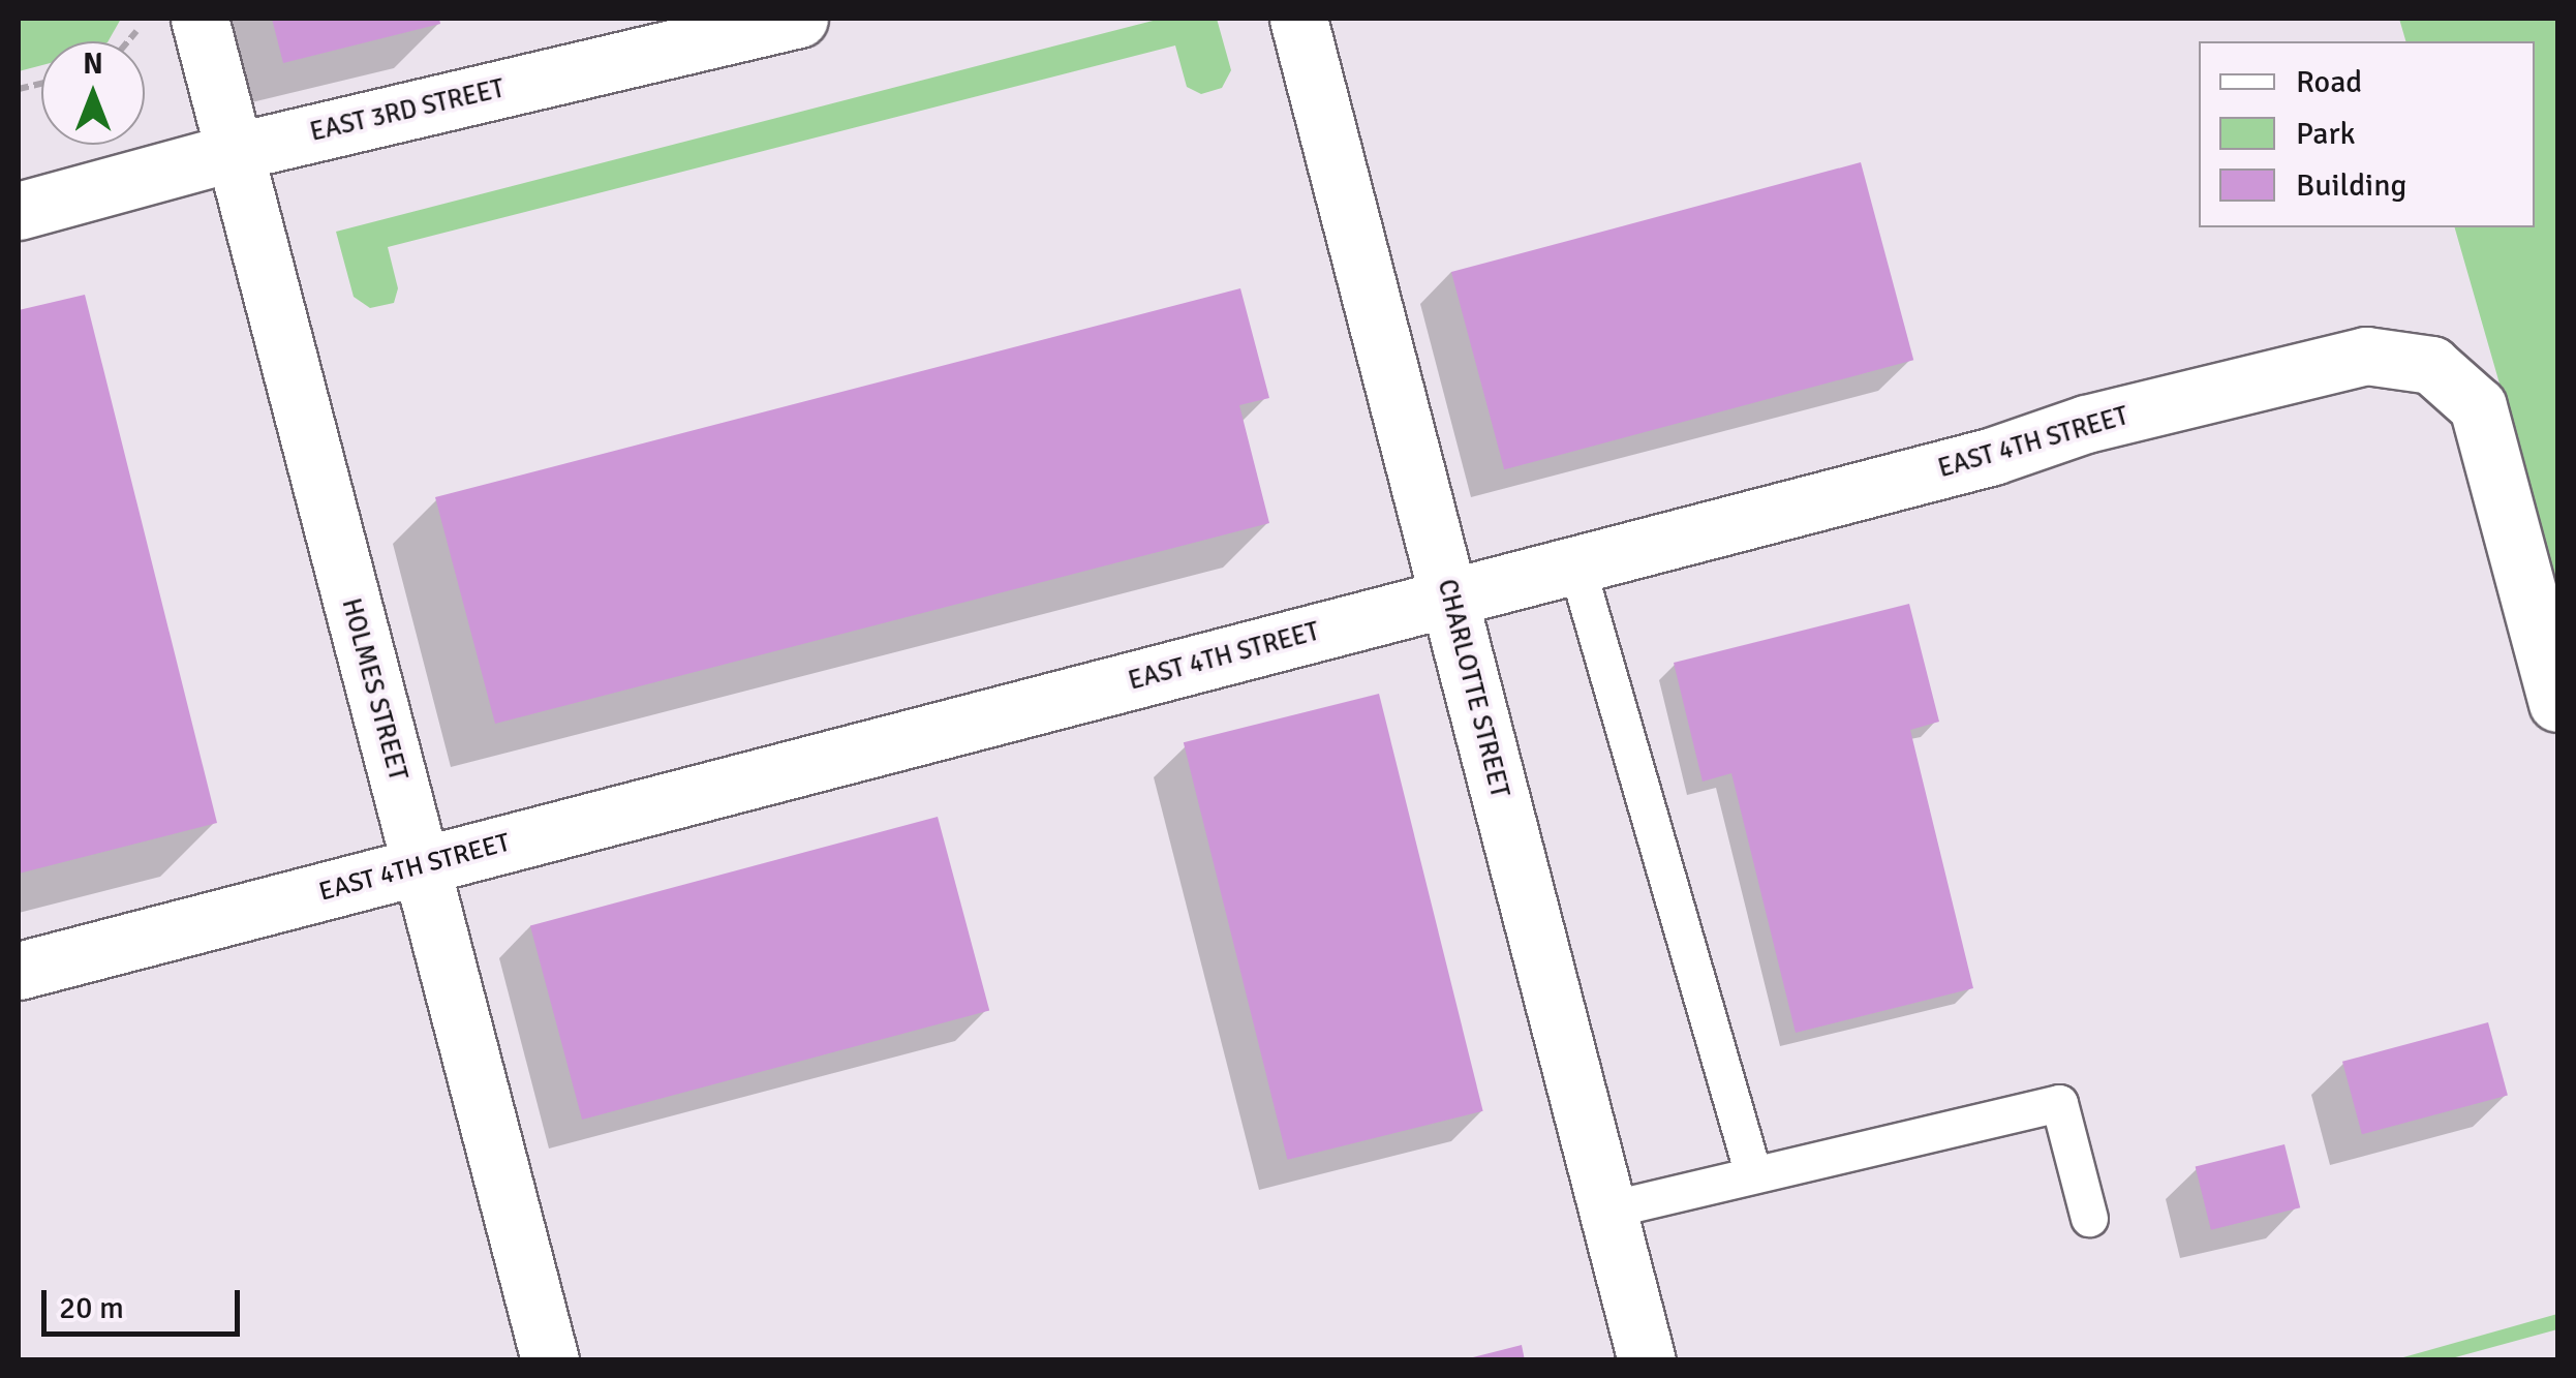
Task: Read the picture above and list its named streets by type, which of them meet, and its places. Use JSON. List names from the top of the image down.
{
  "streets": {
    "street": [
      "EAST 3RD STREET",
      "EAST 4TH STREET",
      "CHARLOTTE STREET",
      "HOLMES STREET"
    ]
  },
  "crossings": [
    ["EAST 3RD STREET", "HOLMES STREET"],
    ["EAST 4TH STREET", "CHARLOTTE STREET"],
    ["EAST 4TH STREET", "HOLMES STREET"]
  ],
  "legend": ["Road", "Park", "Building"],
  "scale_bar": "20 m",
  "north": "top"
}
